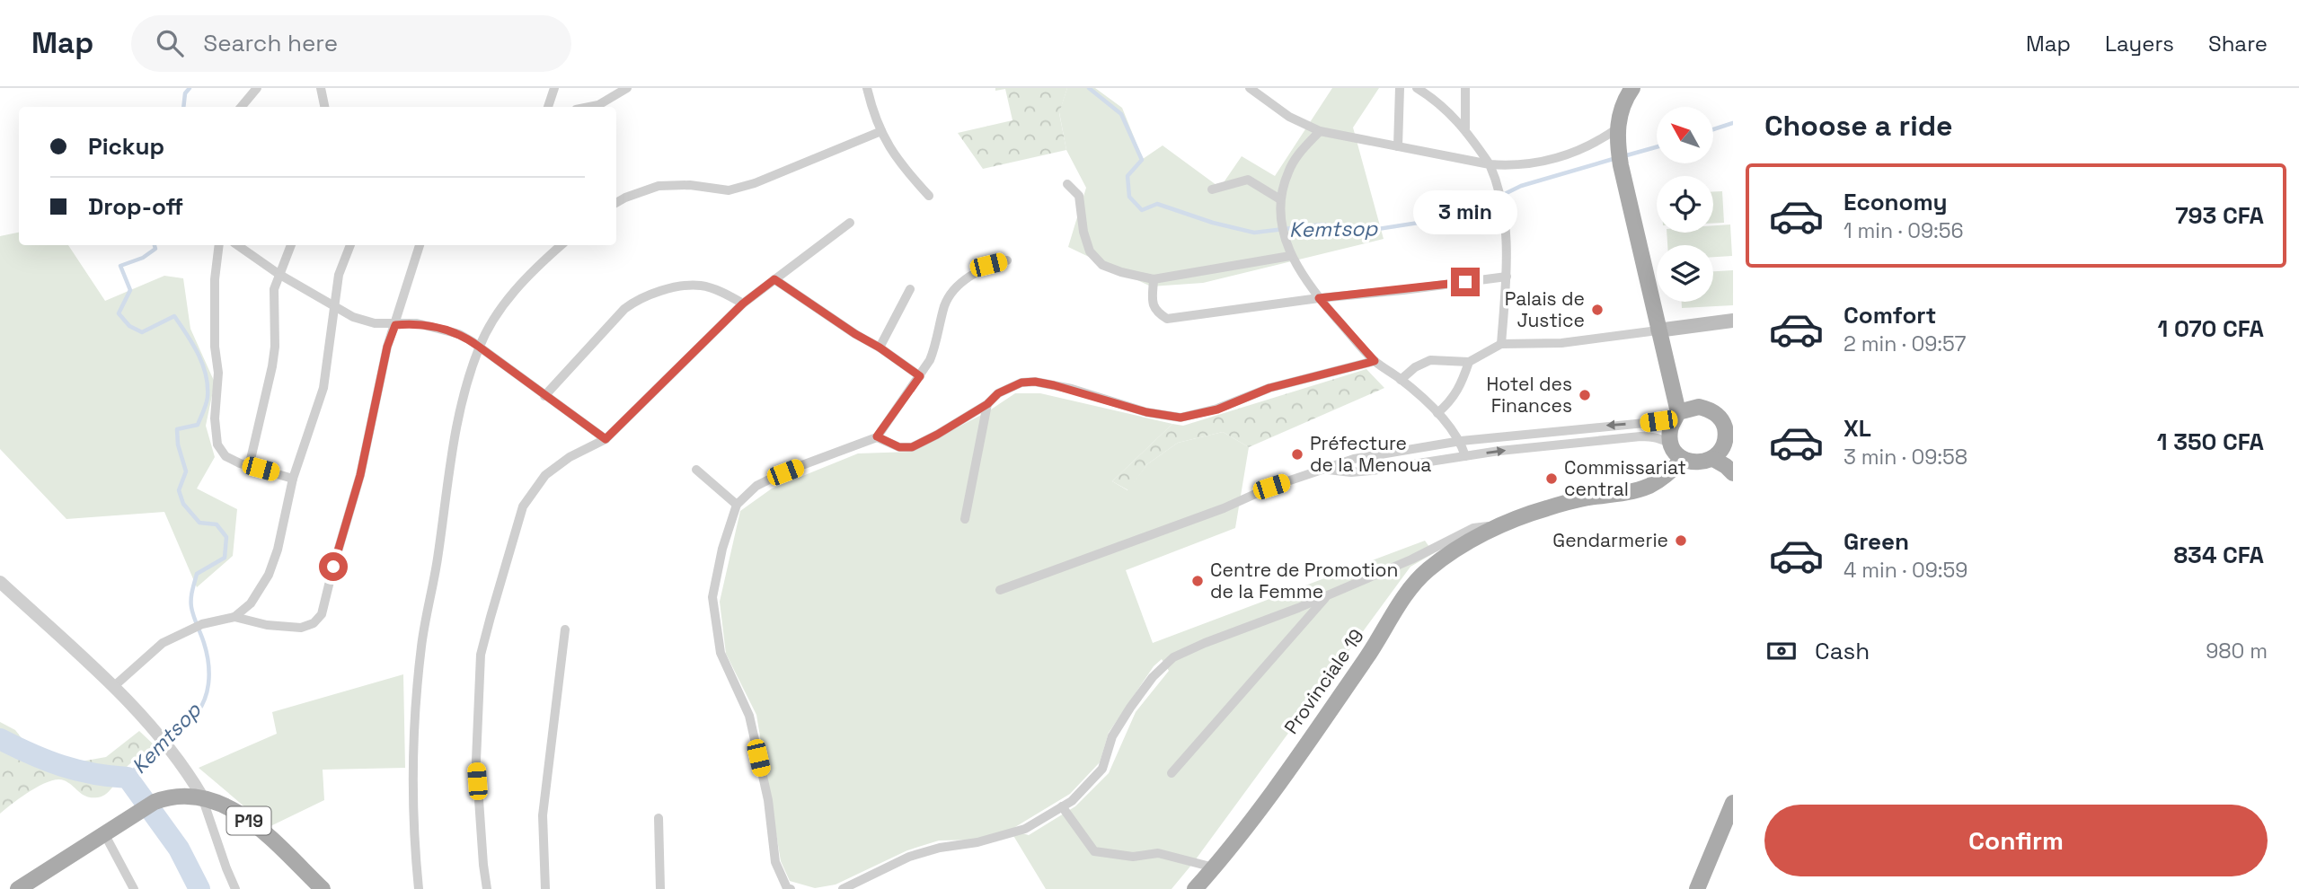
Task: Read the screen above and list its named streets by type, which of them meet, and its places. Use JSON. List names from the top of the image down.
{
  "streets": {
    "main road": ["Provinciale 19", "P19"]
  },
  "water": ["Kemtsop"],
  "places": [
    "Palais de Justice",
    "Hotel des Finances",
    "Préfecture de la Menoua",
    "Commissariat central",
    "Gendarmerie",
    "Centre de Promotion de la Femme"
  ],
  "north": "top left",
  "page": {
    "header": "Map",
    "search": "Search here",
    "nav": ["Map", "Layers", "Share"],
    "heading": "Choose a ride",
    "banner": ["Pickup", "Drop-off"],
    "list": [
      {
        "name": "Economy",
        "note": "1 min · 09:56",
        "value": "793 CFA"
      },
      {
        "name": "Comfort",
        "note": "2 min · 09:57",
        "value": "1 070 CFA"
      },
      {
        "name": "XL",
        "note": "3 min · 09:58",
        "value": "1 350 CFA"
      },
      {
        "name": "Green",
        "note": "4 min · 09:59",
        "value": "834 CFA"
      }
    ],
    "bubble": "3 min",
    "pay": ["Cash", "980 m"],
    "buttons": "Confirm"
  }
}
